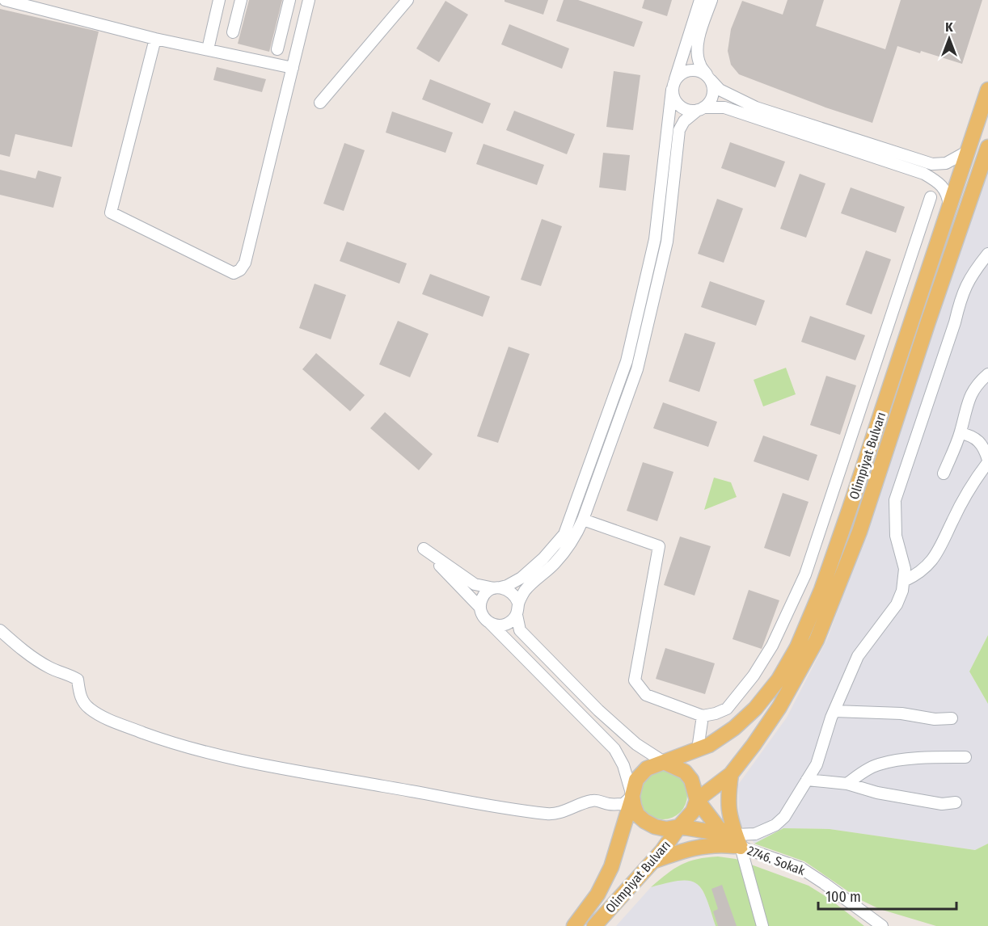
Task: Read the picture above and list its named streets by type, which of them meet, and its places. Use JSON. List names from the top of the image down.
{
  "streets": {
    "main road": ["Olimpiyat Bulvarı"],
    "street": ["2746. Sokak"]
  },
  "scale_bar": "100 m",
  "north": "top"
}
